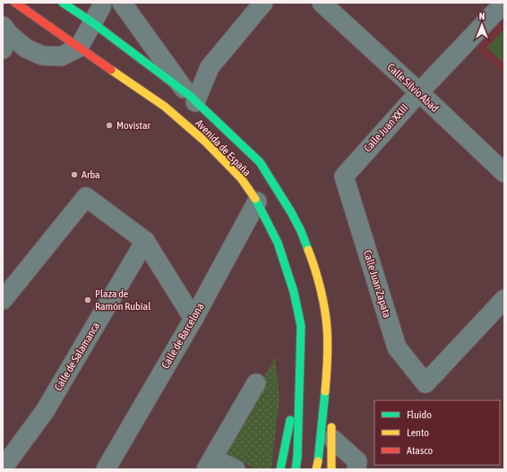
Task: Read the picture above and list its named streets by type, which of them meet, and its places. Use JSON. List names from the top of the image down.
{
  "streets": {
    "main road": ["Avenida de España"],
    "street": [
      "Calle Silvio Abad",
      "Calle Juan XXIII",
      "Calle Juan Zapata",
      "Calle de Barcelona",
      "Calle de Salamanca"
    ]
  },
  "crossings": [
    ["Calle Silvio Abad", "Calle Juan XXIII"],
    ["Calle Juan XXIII", "Calle Juan Zapata"],
    ["Avenida de España", "Calle de Barcelona"]
  ],
  "places": ["Movistar", "Arba", "Plaza de Ramón Rubial"],
  "legend": ["Fluido", "Lento", "Atasco"],
  "north": "top"
}
